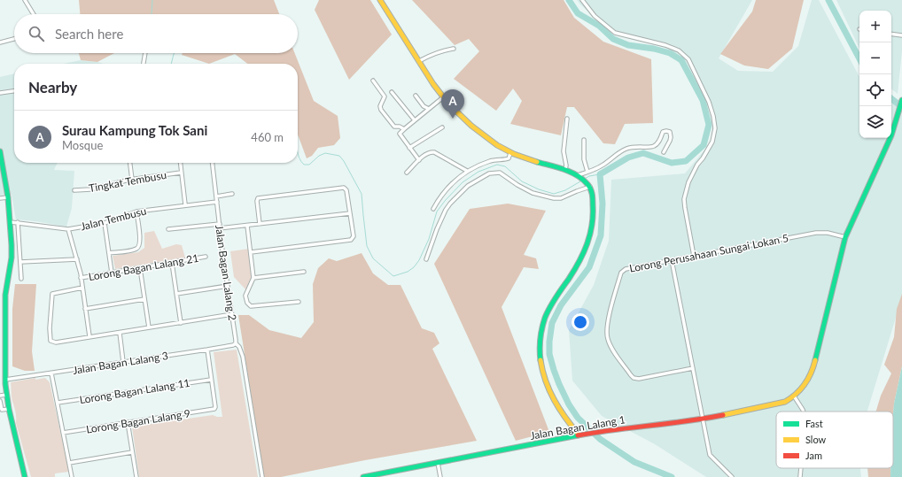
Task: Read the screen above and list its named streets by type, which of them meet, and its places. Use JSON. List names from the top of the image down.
{
  "streets": {
    "main road": ["Jalan Bagan Lalang 1"],
    "street": [
      "Tingkat Tembusu",
      "Jalan Tembusu",
      "Lorong Perusahaan Sungai Lokan 5",
      "Lorong Bagan Lalang 21",
      "Jalan Bagan Lalang 2",
      "Jalan Bagan Lalang 3",
      "Lorong Bagan Lalang 11",
      "Lorong Bagan Lalang 9"
    ]
  },
  "crossings": [
    ["Jalan Tembusu", "Jalan Bagan Lalang 2"],
    ["Jalan Bagan Lalang 2", "Jalan Bagan Lalang 3"],
    ["Lorong Bagan Lalang 11", "Lorong Bagan Lalang 9"]
  ],
  "legend": ["Fast", "Slow", "Jam"],
  "page": {
    "map_buttons": ["+", "−"],
    "search": "Search here",
    "heading": "Nearby",
    "pins": "A",
    "list": [
      {
        "mark": "A",
        "name": "Surau Kampung Tok Sani",
        "note": "Mosque",
        "value": "460 m"
      }
    ]
  }
}
